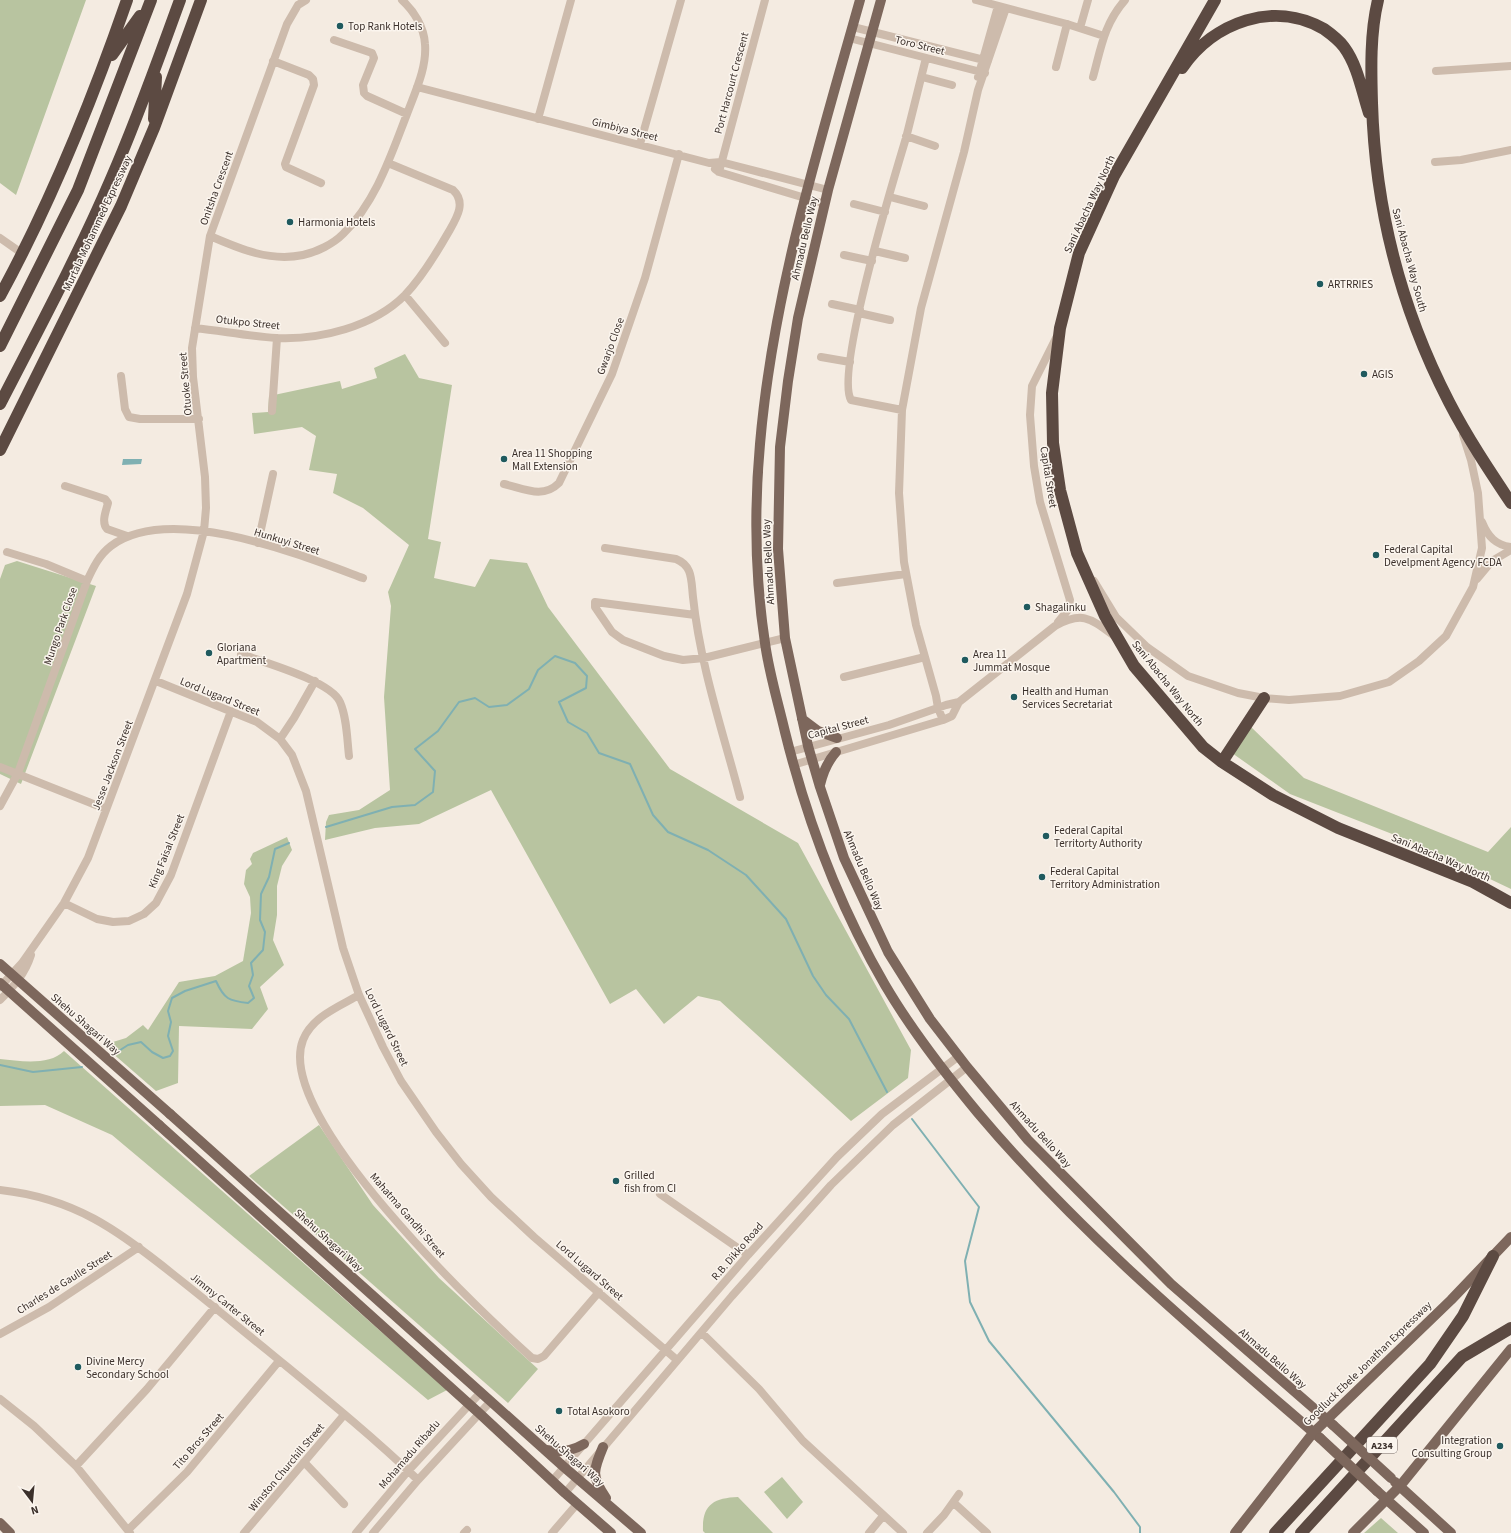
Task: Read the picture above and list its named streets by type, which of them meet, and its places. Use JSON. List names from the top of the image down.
{
  "streets": {
    "highway": [
      "Sani Abacha Way North",
      "Murtala Mohammed Expressway",
      "Sani Abacha Way South",
      "A234"
    ],
    "main road": ["Ahmadu Bello Way", "Shehu Shagari Way", "Goodluck Ebele Jonathan Expressway"],
    "street": [
      "Toro Street",
      "Port Harcourt Crescent",
      "Gimbiya Street",
      "Onitsha Crescent",
      "Otukpo Street",
      "Gwarjo Close",
      "Otuoke Street",
      "Capital Street",
      "Hunkuyi Street",
      "Mungo Park Close",
      "Lord Lugard Street",
      "Jesse Jackson Street",
      "King Faisal Street",
      "Mahatma Gandhi Street",
      "R.B. Dikko Road",
      "Charles de Gaulle Street",
      "Jimmy Carter Street",
      "Tito Bros Street",
      "Mohamadu Ribadu",
      "Winston Churchill Street"
    ]
  },
  "crossings": [
    ["Toro Street", "Ahmadu Bello Way"],
    ["Port Harcourt Crescent", "Gimbiya Street"],
    ["Gimbiya Street", "Onitsha Crescent"],
    ["Gimbiya Street", "Ahmadu Bello Way"],
    ["Gimbiya Street", "Gwarjo Close"],
    ["Onitsha Crescent", "Otukpo Street"],
    ["Onitsha Crescent", "Otuoke Street"],
    ["Sani Abacha Way North", "Capital Street"],
    ["Ahmadu Bello Way", "Capital Street"],
    ["Ahmadu Bello Way", "R.B. Dikko Road"],
    ["Ahmadu Bello Way", "Goodluck Ebele Jonathan Expressway"],
    ["Otukpo Street", "Otuoke Street"],
    ["Otuoke Street", "Hunkuyi Street"],
    ["Otuoke Street", "Mungo Park Close"],
    ["Otuoke Street", "Jesse Jackson Street"],
    ["Hunkuyi Street", "Mungo Park Close"],
    ["Hunkuyi Street", "Jesse Jackson Street"],
    ["Mungo Park Close", "Jesse Jackson Street"],
    ["Lord Lugard Street", "Jesse Jackson Street"],
    ["Lord Lugard Street", "King Faisal Street"],
    ["Lord Lugard Street", "Mahatma Gandhi Street"],
    ["Lord Lugard Street", "R.B. Dikko Road"],
    ["Jesse Jackson Street", "King Faisal Street"],
    ["Shehu Shagari Way", "R.B. Dikko Road"],
    ["Shehu Shagari Way", "Mohamadu Ribadu"],
    ["Charles de Gaulle Street", "Jimmy Carter Street"],
    ["Jimmy Carter Street", "Tito Bros Street"],
    ["Jimmy Carter Street", "Mohamadu Ribadu"],
    ["Jimmy Carter Street", "Winston Churchill Street"],
    ["Goodluck Ebele Jonathan Expressway", "A234"]
  ],
  "places": [
    "Top Rank Hotels",
    "Harmonia Hotels",
    "ARTRRIES",
    "AGIS",
    "Area 11 Shopping Mall Extension",
    "Federal Capital Develpment Agency FCDA",
    "Shagalinku",
    "Gloriana Apartment",
    "Area 11 Jummat Mosque",
    "Health and Human Services Secretariat",
    "Federal Capital Territorty Authority",
    "Federal Capital Territory Administration",
    "Grilled fish from CI",
    "Divine Mercy Secondary School",
    "Total Asokoro",
    "Integration Consulting Group"
  ],
  "north": "bottom"
}
